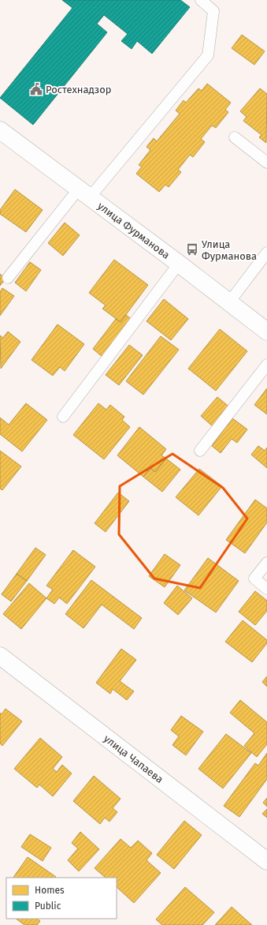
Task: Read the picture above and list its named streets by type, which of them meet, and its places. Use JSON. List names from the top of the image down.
{
  "streets": {
    "street": ["улица Фурманова", "улица Чапаева"]
  },
  "places": {
    "public building": ["Ростехнадзор"],
    "bus stop": ["Улица Фурманова"]
  },
  "legend": ["Homes", "Public"]
}
